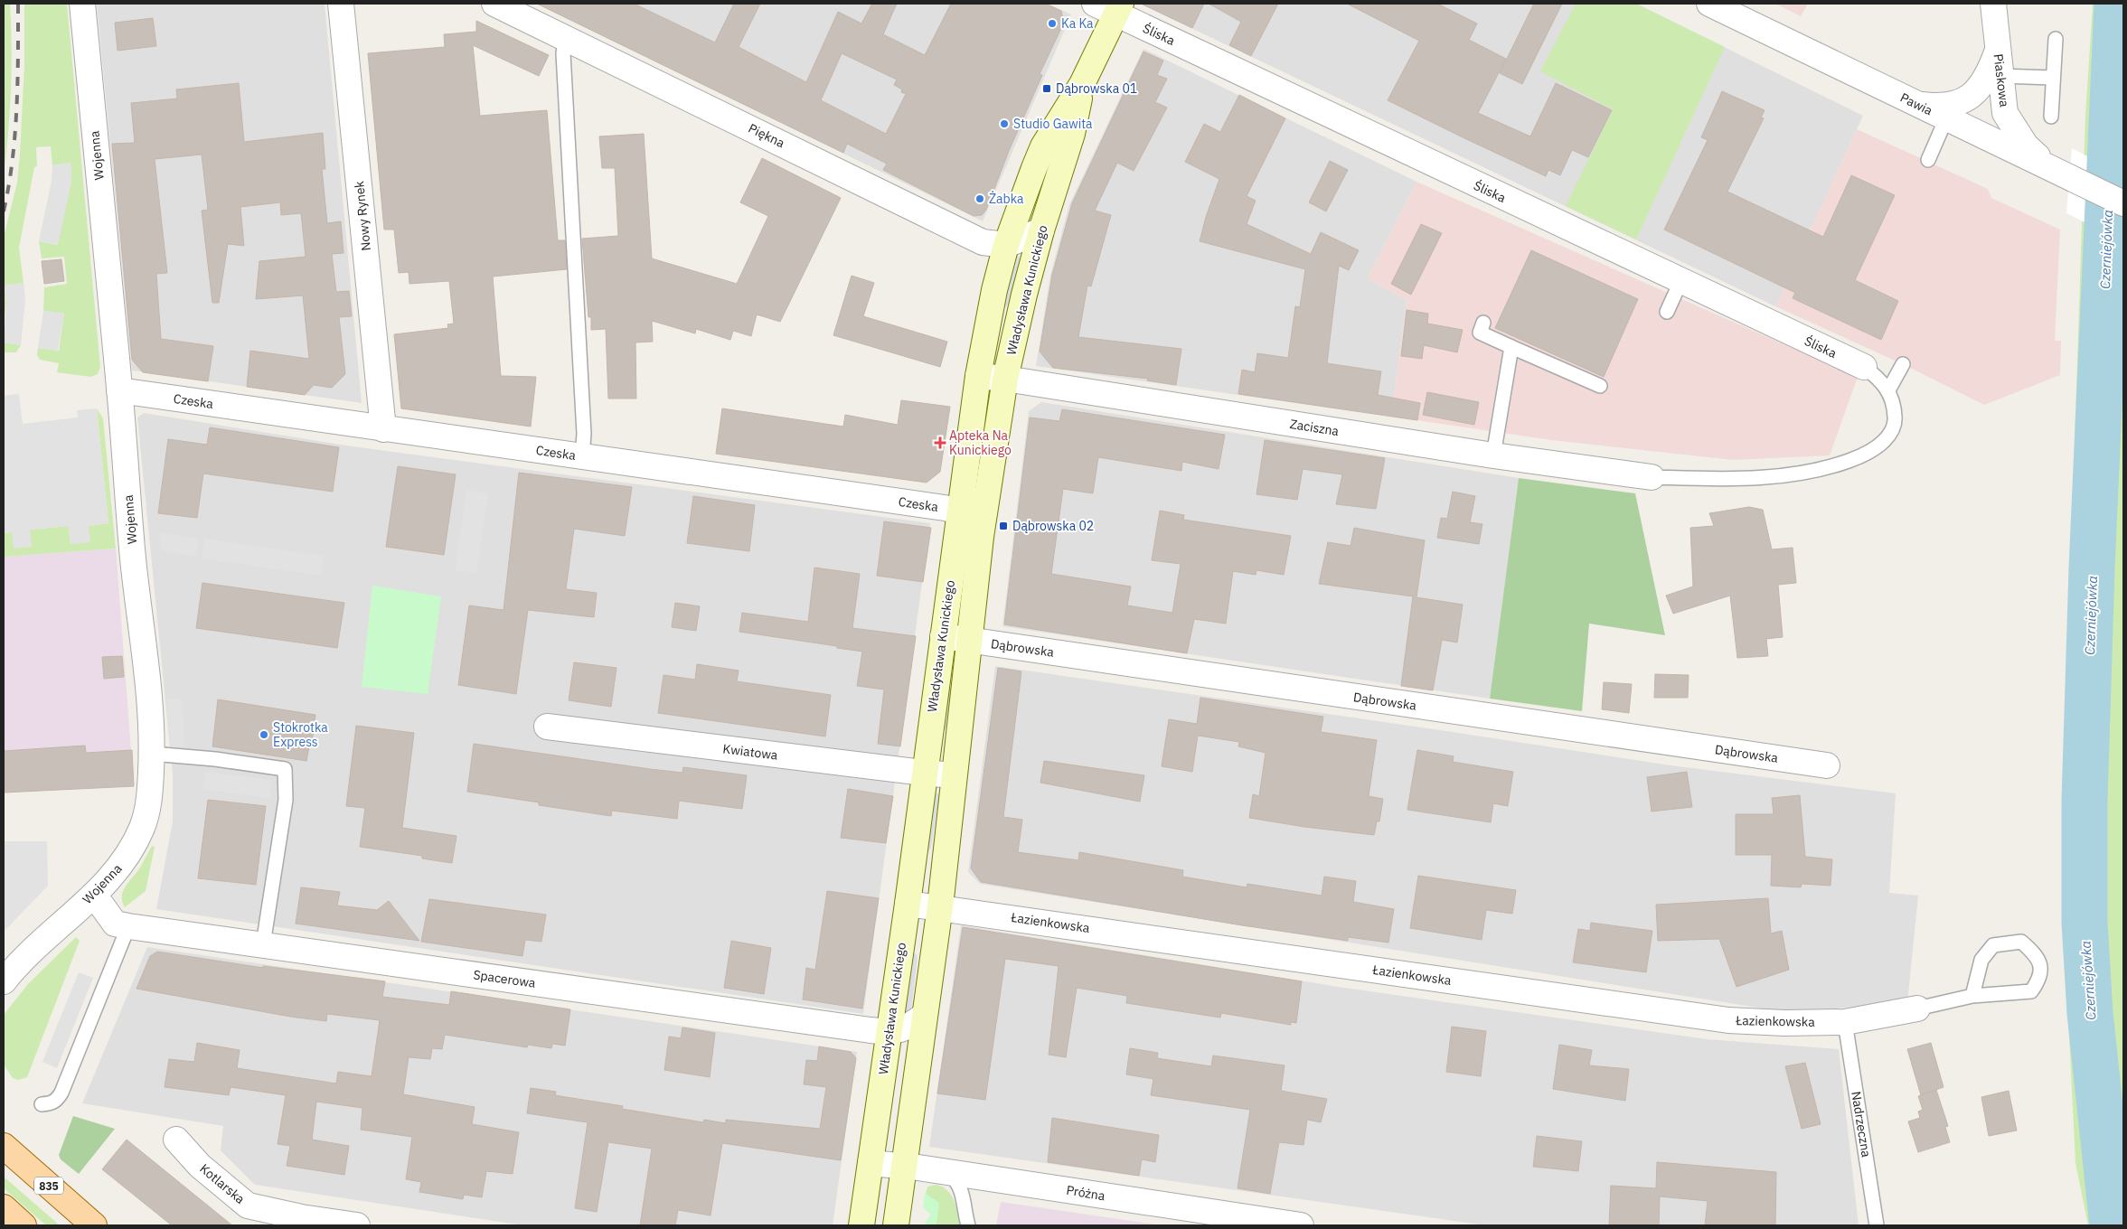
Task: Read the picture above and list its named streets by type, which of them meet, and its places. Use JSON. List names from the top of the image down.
{
  "streets": {
    "main road": ["Władysława Kunickiego", "835"],
    "street": [
      "Śliska",
      "Piaskowa",
      "Pawia",
      "Piękna",
      "Wojenna",
      "Nowy Rynek",
      "Czeska",
      "Zaciszna",
      "Dąbrowska",
      "Kwiatowa",
      "Łazienkowska",
      "Spacerowa",
      "Kotlarska",
      "Próżna"
    ],
    "lane": ["Nadrzeczna"]
  },
  "crossings": [
    ["Śliska", "Władysława Kunickiego"],
    ["Piaskowa", "Pawia"],
    ["Piękna", "Władysława Kunickiego"],
    ["Wojenna", "Czeska"],
    ["Wojenna", "Spacerowa"],
    ["Nowy Rynek", "Czeska"],
    ["Władysława Kunickiego", "Czeska"],
    ["Władysława Kunickiego", "Zaciszna"],
    ["Władysława Kunickiego", "Dąbrowska"],
    ["Władysława Kunickiego", "Kwiatowa"],
    ["Władysława Kunickiego", "Łazienkowska"],
    ["Władysława Kunickiego", "Spacerowa"],
    ["Władysława Kunickiego", "Próżna"],
    ["Łazienkowska", "Nadrzeczna"]
  ],
  "water": ["Czerniejówka"],
  "places": {
    "other": [
      "Ka Ka",
      "Studio Gawita",
      "Żabka",
      "Stokrotka Express"
    ],
    "transit": ["Dąbrowska 01", "Dąbrowska 02"],
    "health": ["Apteka Na Kunickiego"]
  }
}
